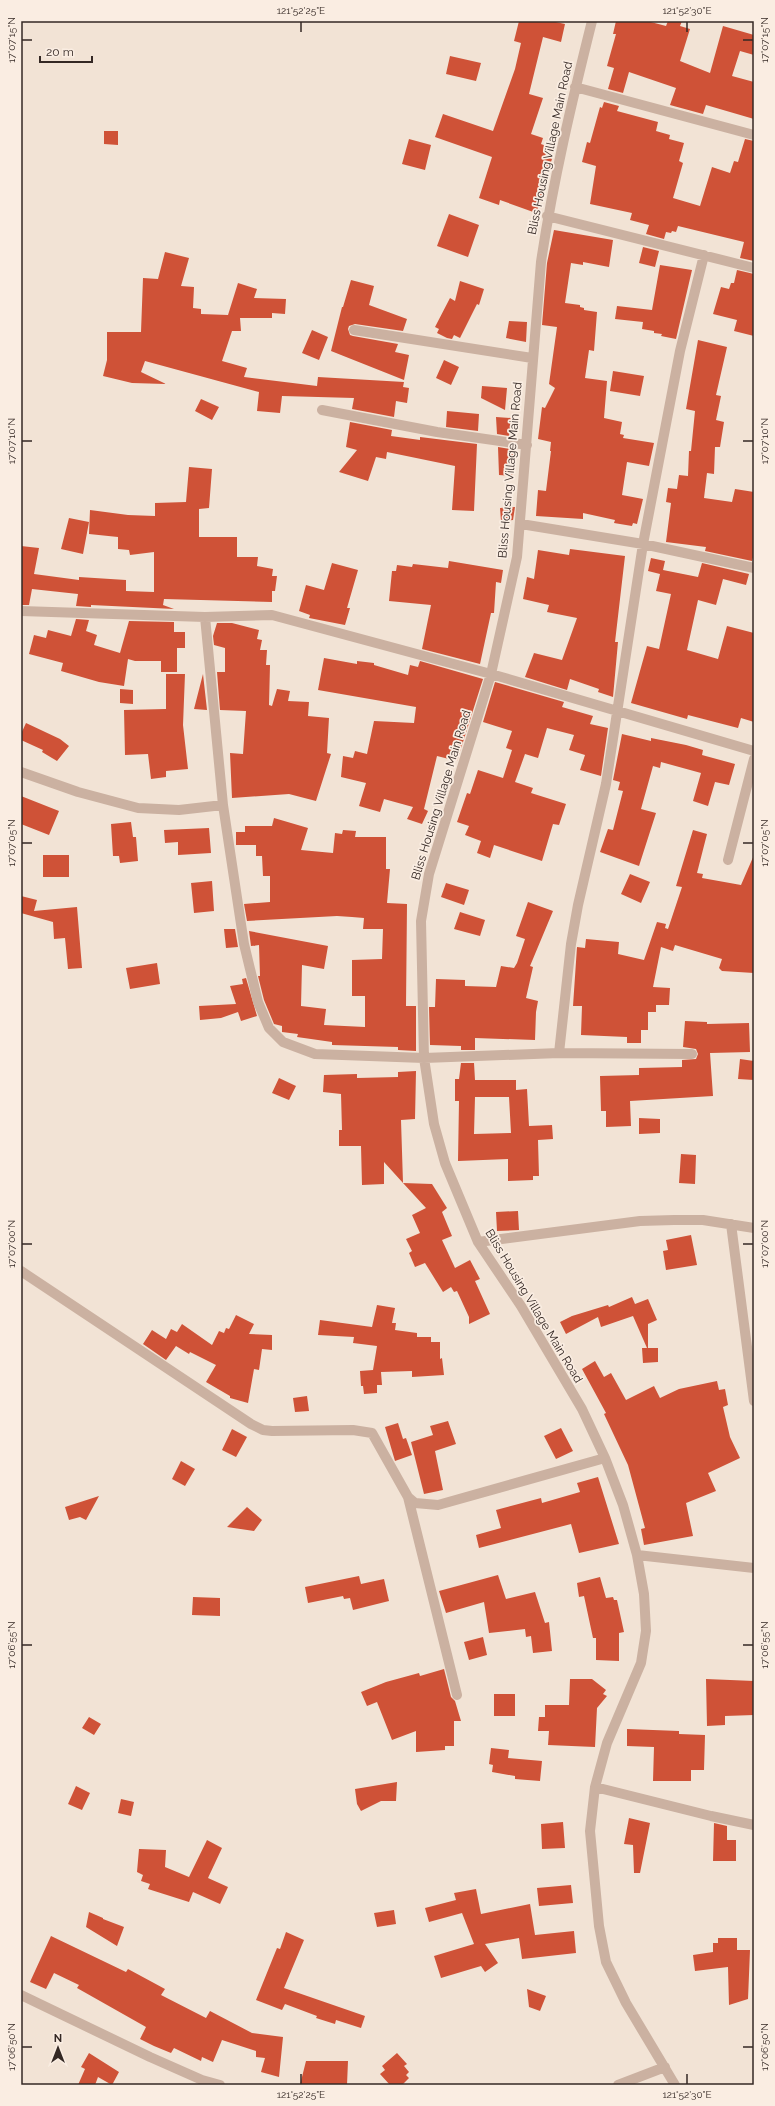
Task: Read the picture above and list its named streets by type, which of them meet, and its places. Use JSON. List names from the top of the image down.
{
  "streets": {
    "street": ["Bliss Housing Village Main Road"]
  },
  "scale_bar": "20 m",
  "north": "top",
  "coordinates": [
    "121°52'25\"E",
    "121°52'30\"E",
    "17°07'15\"N",
    "17°07'10\"N",
    "17°07'05\"N",
    "17°07'00\"N",
    "17°06'55\"N",
    "17°06'50\"N"
  ]
}
